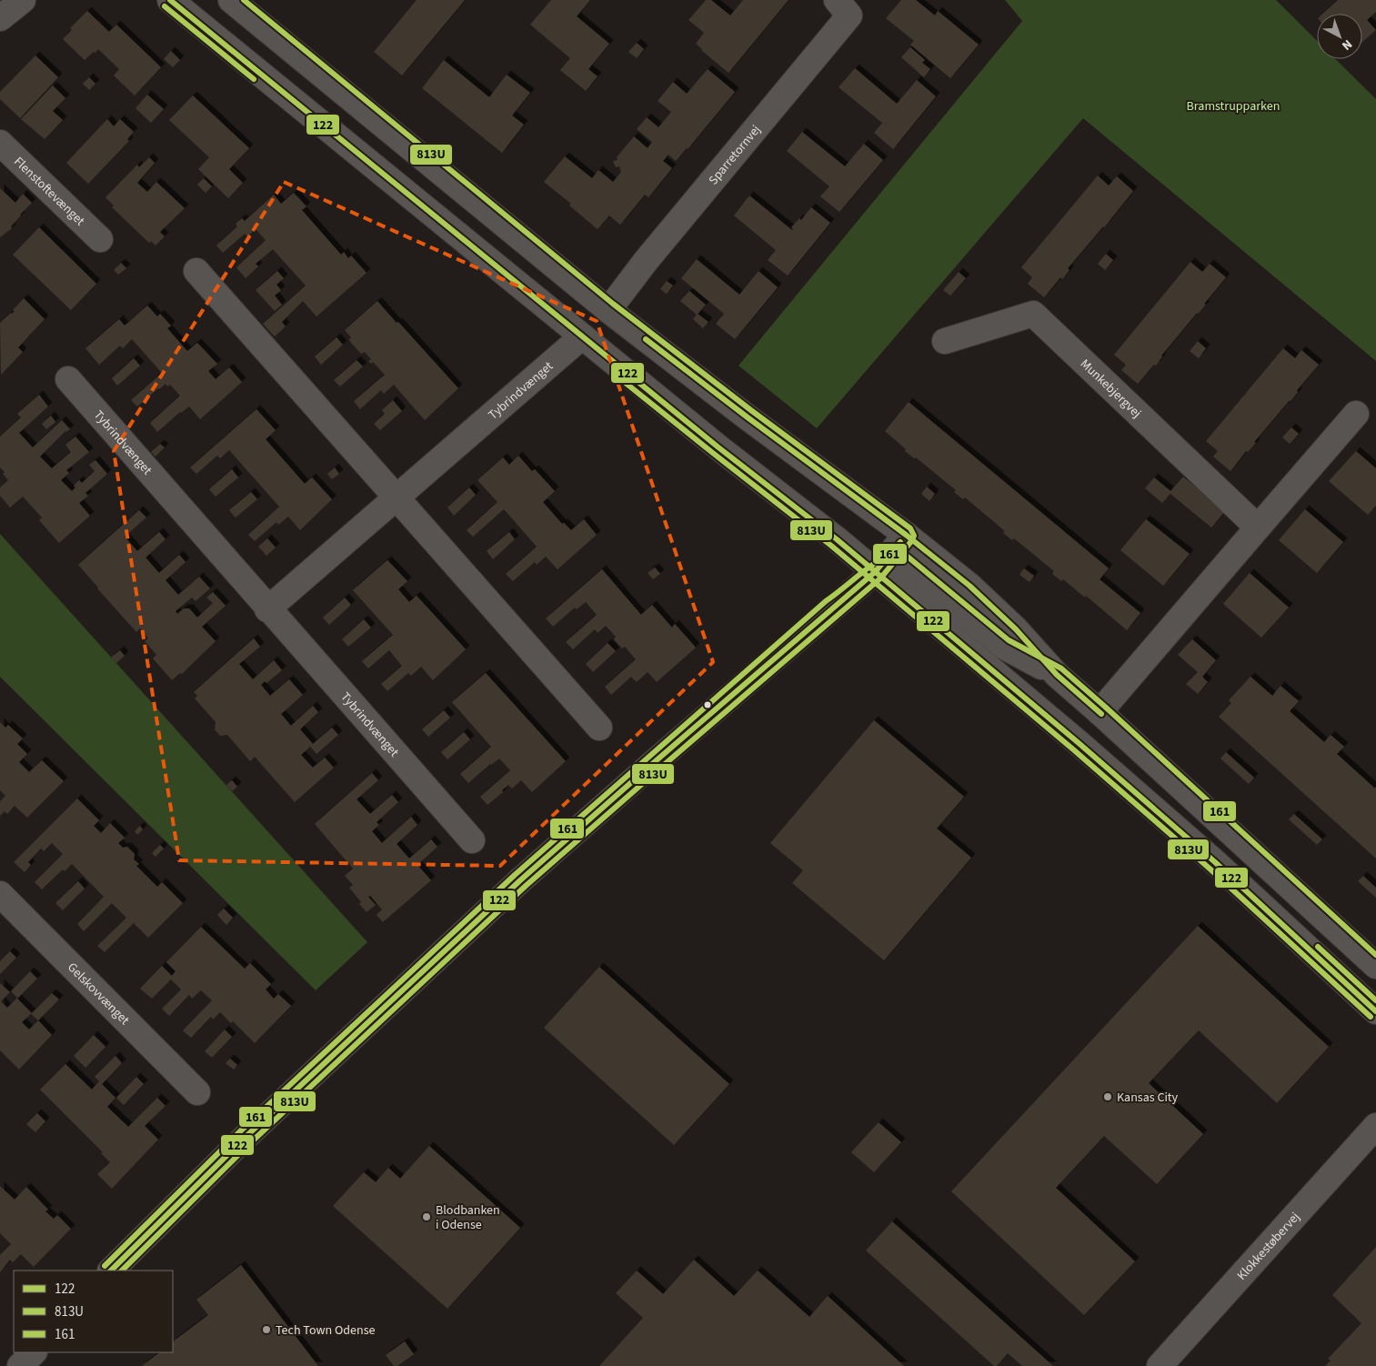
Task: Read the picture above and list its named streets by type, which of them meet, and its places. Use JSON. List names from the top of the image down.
{
  "streets": {
    "street": [
      "Sparretornvej",
      "Flenstoftevænget",
      "Munkebjergvej",
      "Tybrindvænget",
      "Gelskovvænget",
      "Klokkestøbervej"
    ]
  },
  "parks": ["Bramstrupparken"],
  "places": ["Kansas City", "Blodbanken i Odense", "Tech Town Odense"],
  "lines": ["transit line 122", "transit line 813U", "transit line 161"],
  "legend": ["122", "813U", "161"],
  "north": "bottom right"
}
